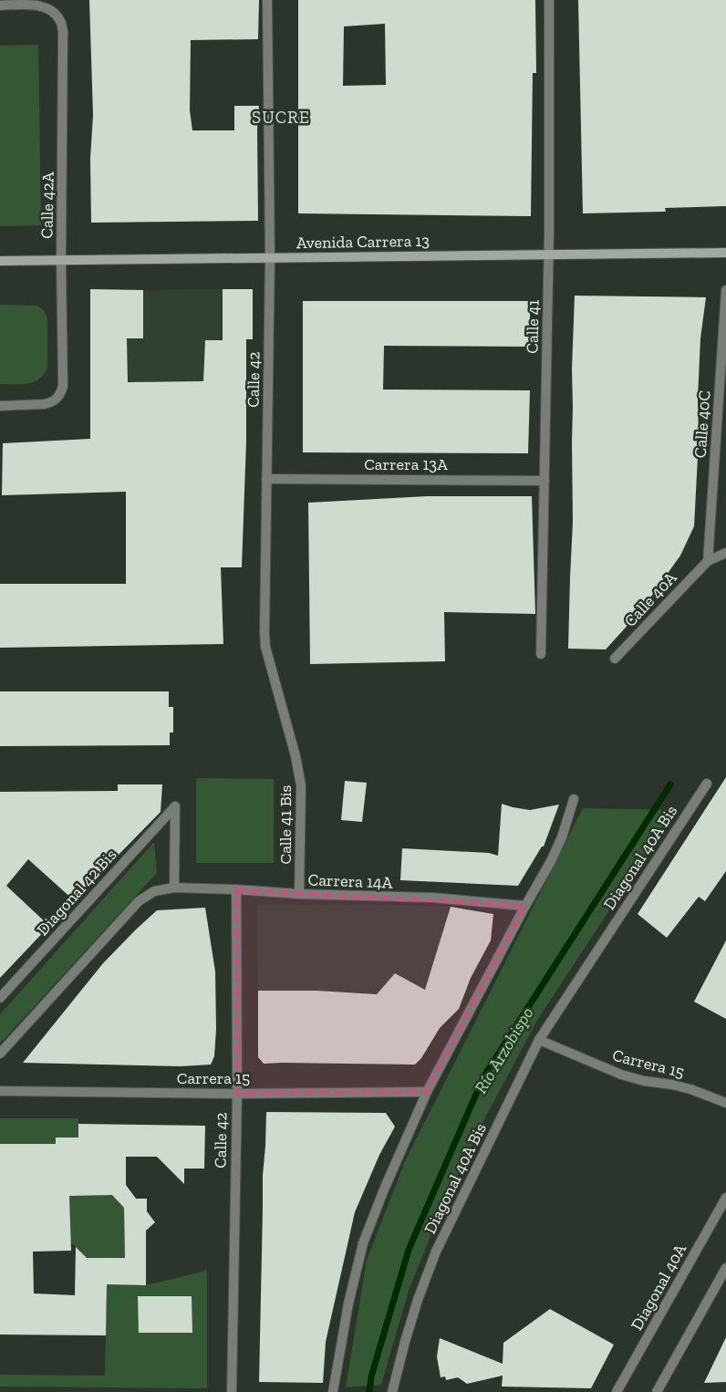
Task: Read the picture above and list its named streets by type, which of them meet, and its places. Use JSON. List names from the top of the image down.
{
  "streets": {
    "main road": ["Avenida Carrera 13"],
    "street": [
      "Calle 42A",
      "Calle 41",
      "Calle 42",
      "Calle 40C",
      "Carrera 13A",
      "Calle 40A",
      "Calle 41 Bis",
      "Diagonal 40A Bis",
      "Carrera 14A",
      "Diagonal 42 Bis",
      "Carrera 15",
      "Diagonal 40A"
    ]
  },
  "crossings": [
    ["Calle 42A", "Avenida Carrera 13"],
    ["Avenida Carrera 13", "Calle 41"],
    ["Avenida Carrera 13", "Calle 42"],
    ["Calle 41", "Carrera 13A"],
    ["Calle 42", "Carrera 13A"],
    ["Calle 42", "Calle 41 Bis"],
    ["Calle 42", "Carrera 14A"],
    ["Calle 42", "Carrera 15"],
    ["Calle 40C", "Calle 40A"],
    ["Calle 41 Bis", "Carrera 14A"],
    ["Diagonal 40A Bis", "Carrera 15"],
    ["Carrera 14A", "Diagonal 42 Bis"]
  ],
  "districts": ["SUCRE"],
  "water": ["Río Arzobispo"]
}
